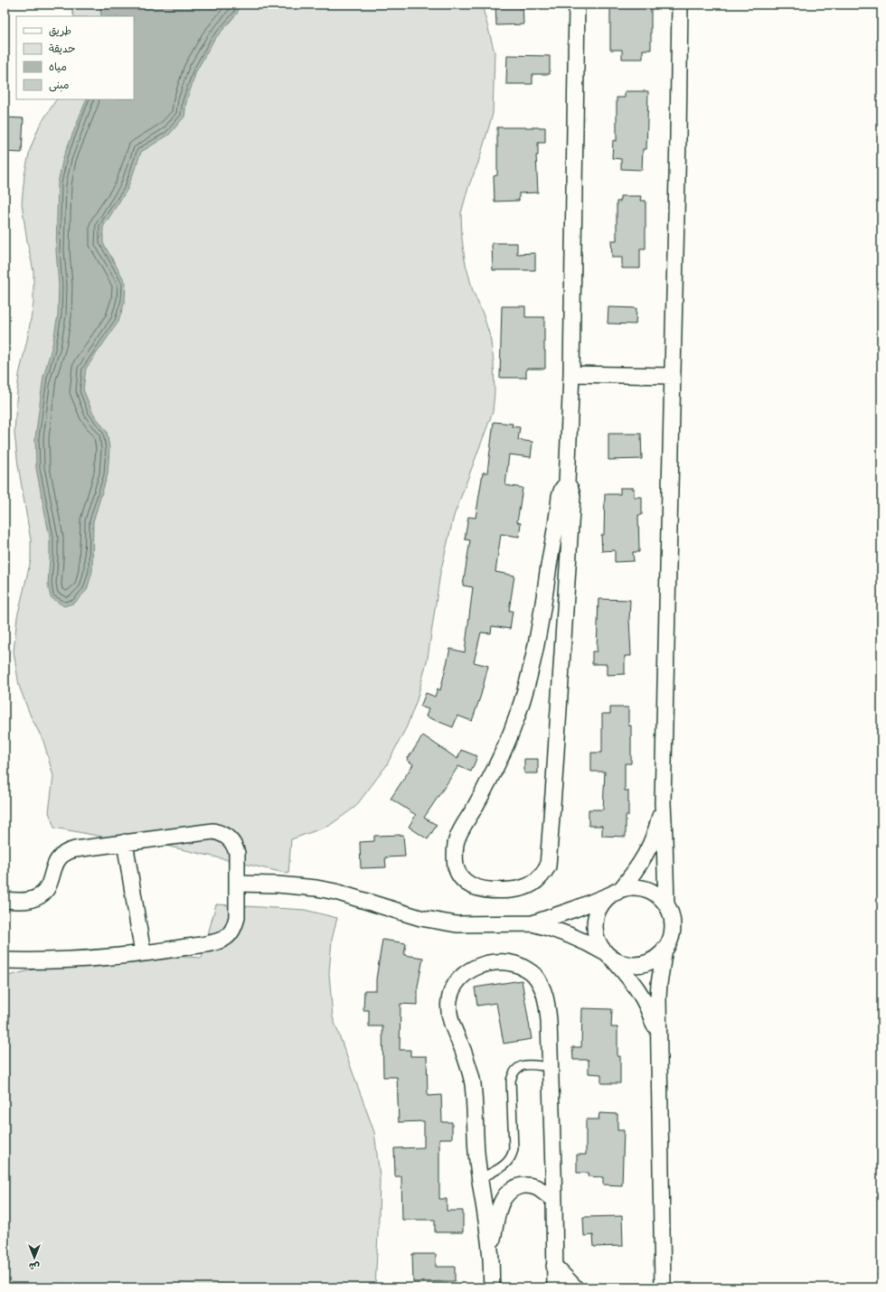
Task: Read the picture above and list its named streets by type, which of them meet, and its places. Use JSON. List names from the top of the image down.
{
  "legend": [
    "طريق",
    "حديقة",
    "مياه",
    "مبنى"
  ],
  "north": "bottom"
}
